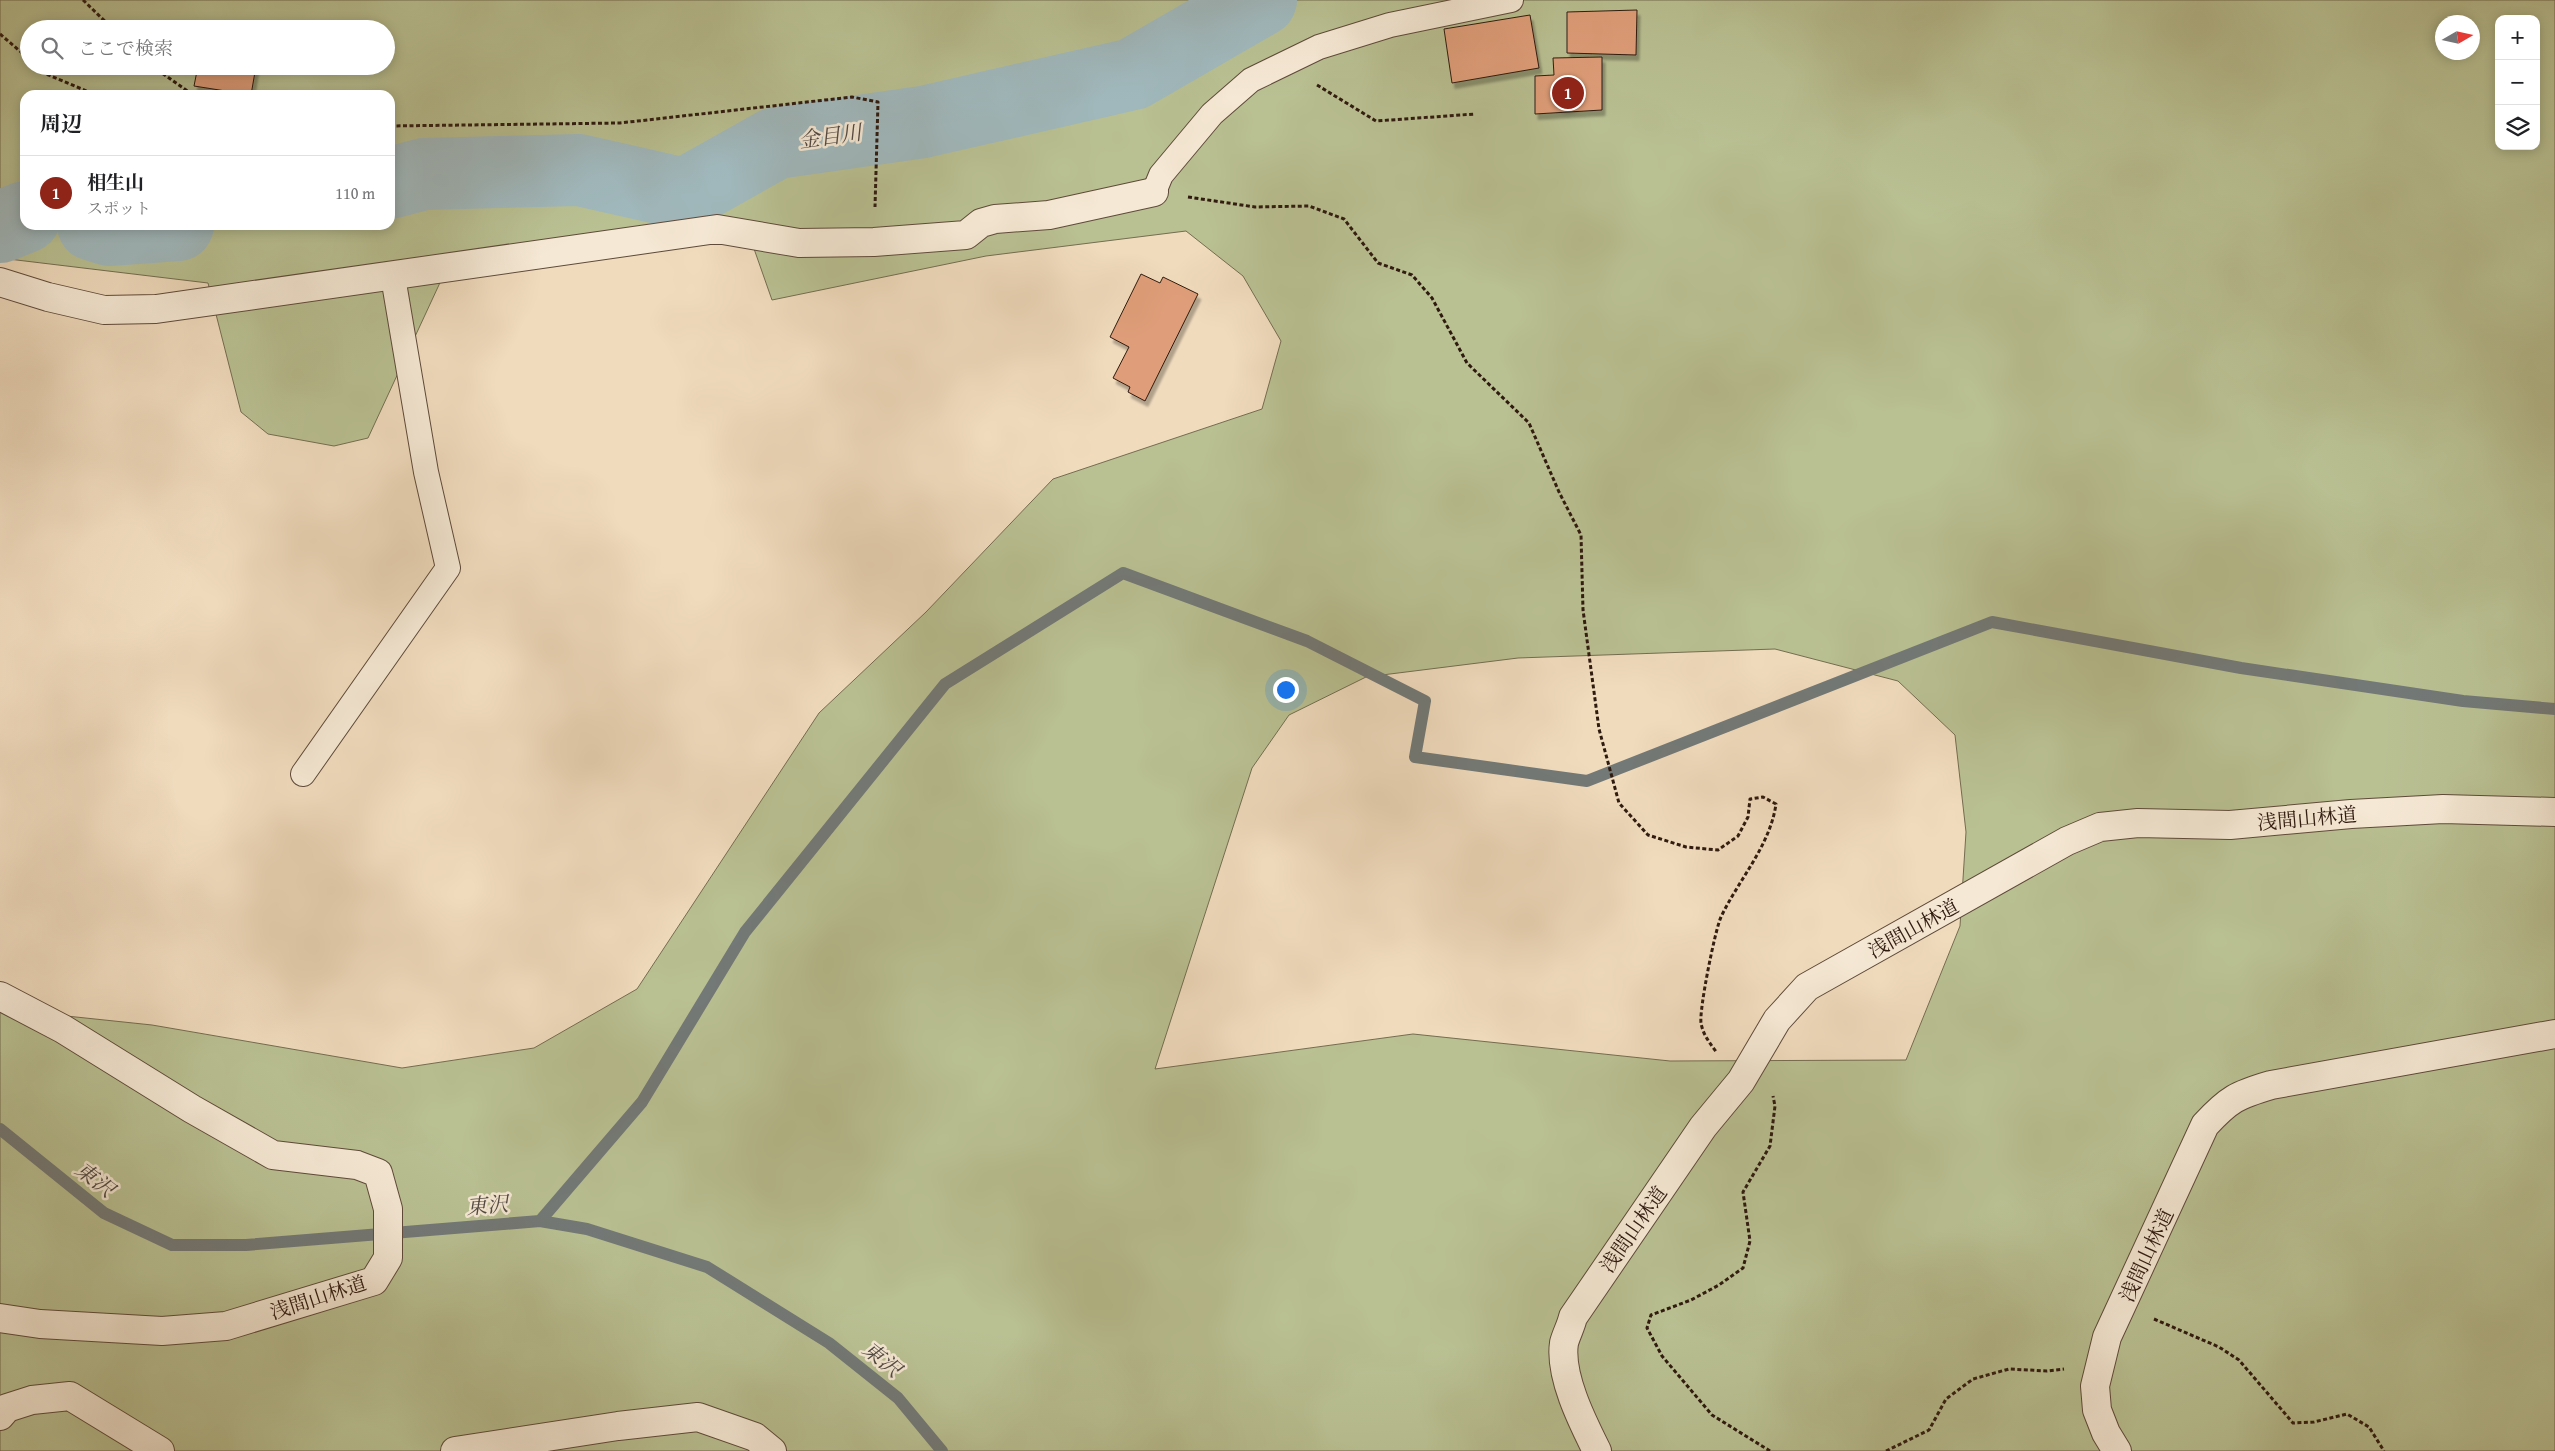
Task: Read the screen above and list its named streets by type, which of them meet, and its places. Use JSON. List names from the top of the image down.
{
  "streets": {
    "street": ["浅間山林道"]
  },
  "water": ["金目川", "東沢"],
  "north": "right",
  "page": {
    "map_buttons": ["+", "−"],
    "search": "ここで検索",
    "pins": "1",
    "heading": "周辺",
    "list": [
      {
        "mark": "1",
        "name": "相生山",
        "note": "スポット",
        "value": "110 m"
      }
    ]
  }
}
